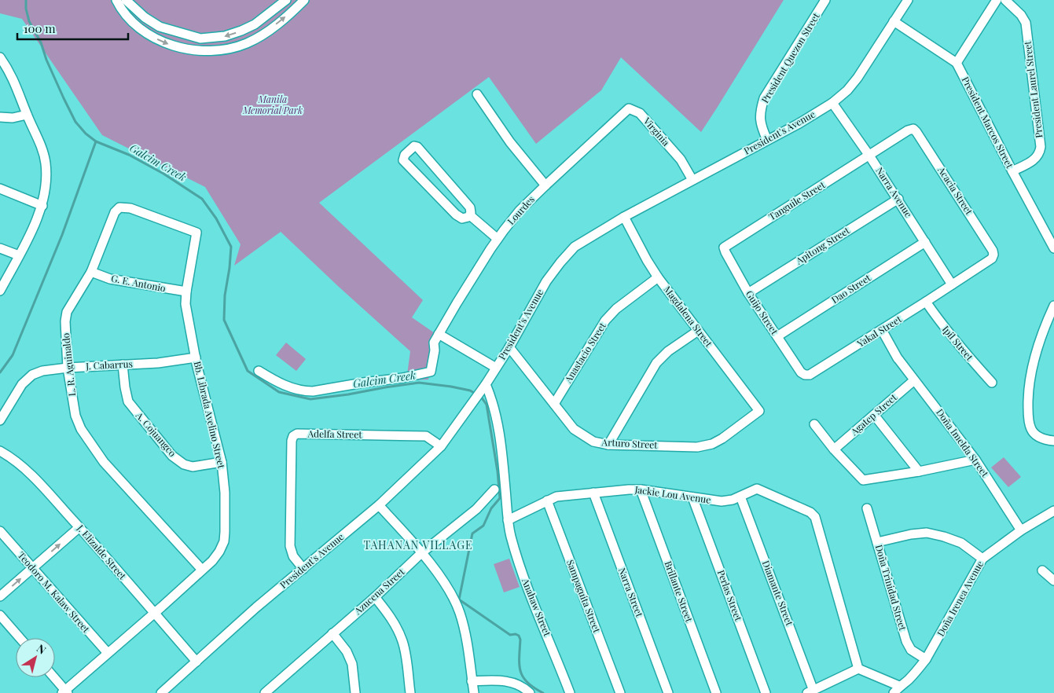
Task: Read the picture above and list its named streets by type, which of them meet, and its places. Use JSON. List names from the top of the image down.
{
  "streets": {
    "street": [
      "President Quezon Street",
      "President Laurel Street",
      "President Marcos Street",
      "Virginia",
      "President's Avenue",
      "Acacia Street",
      "Narra Avenue",
      "Tanguile Street",
      "Lourdes",
      "Apitong Street",
      "G. E. Antonio",
      "Dao Street",
      "Guijo Street",
      "Magdalena Street",
      "Yakal Street",
      "Ipil Street",
      "Anastacio Street",
      "L. R. Aguinaldo",
      "J. Cabarrus",
      "Bb. Librada Avelino Street",
      "Agatep Street",
      "A. Cojuangco",
      "Adelfa Street",
      "Doña Imelda Street",
      "Arturo Street",
      "Jackie Lou Avenue",
      "J. Elizalde Street",
      "Doña Trinidad Street",
      "Azucena Street",
      "Brillante Street",
      "Teodoro M. Kalaw Street",
      "Narra Street",
      "Diamante Street",
      "Perlas Street",
      "Sampaguita Street",
      "Doña Irenea Avenue",
      "Anahaw Street"
    ]
  },
  "crossings": [
    ["President Quezon Street", "President's Avenue"],
    ["President Laurel Street", "President Marcos Street"],
    ["President Marcos Street", "President's Avenue"],
    ["Virginia", "President's Avenue"],
    ["Virginia", "Lourdes"],
    ["President's Avenue", "Narra Avenue"],
    ["President's Avenue", "Magdalena Street"],
    ["President's Avenue", "Adelfa Street"],
    ["President's Avenue", "Arturo Street"],
    ["President's Avenue", "J. Elizalde Street"],
    ["Acacia Street", "Narra Avenue"],
    ["Acacia Street", "Tanguile Street"],
    ["Acacia Street", "Yakal Street"],
    ["Narra Avenue", "Tanguile Street"],
    ["Narra Avenue", "Apitong Street"],
    ["Narra Avenue", "Dao Street"],
    ["Narra Avenue", "Yakal Street"],
    ["Tanguile Street", "Guijo Street"],
    ["Apitong Street", "Guijo Street"],
    ["G. E. Antonio", "L. R. Aguinaldo"],
    ["G. E. Antonio", "Bb. Librada Avelino Street"],
    ["Dao Street", "Guijo Street"],
    ["Guijo Street", "Yakal Street"],
    ["Magdalena Street", "Anastacio Street"],
    ["Magdalena Street", "Arturo Street"],
    ["Yakal Street", "Ipil Street"],
    ["Yakal Street", "Doña Imelda Street"],
    ["Anastacio Street", "Arturo Street"],
    ["L. R. Aguinaldo", "J. Cabarrus"],
    ["L. R. Aguinaldo", "Bb. Librada Avelino Street"],
    ["J. Cabarrus", "Bb. Librada Avelino Street"],
    ["J. Cabarrus", "A. Cojuangco"],
    ["Bb. Librada Avelino Street", "A. Cojuangco"],
    ["Bb. Librada Avelino Street", "J. Elizalde Street"],
    ["Bb. Librada Avelino Street", "Teodoro M. Kalaw Street"],
    ["Agatep Street", "Doña Imelda Street"],
    ["Doña Imelda Street", "Doña Irenea Avenue"],
    ["Jackie Lou Avenue", "Brillante Street"],
    ["Jackie Lou Avenue", "Narra Street"],
    ["Jackie Lou Avenue", "Diamante Street"],
    ["Jackie Lou Avenue", "Perlas Street"],
    ["Jackie Lou Avenue", "Sampaguita Street"],
    ["Jackie Lou Avenue", "Anahaw Street"],
    ["Doña Trinidad Street", "Doña Irenea Avenue"]
  ],
  "districts": ["TAHANAN VILLAGE"],
  "water": ["Galcim Creek"],
  "parks": ["Manila Memorial Park"],
  "scale_bar": "100 m",
  "north": "top right"
}
